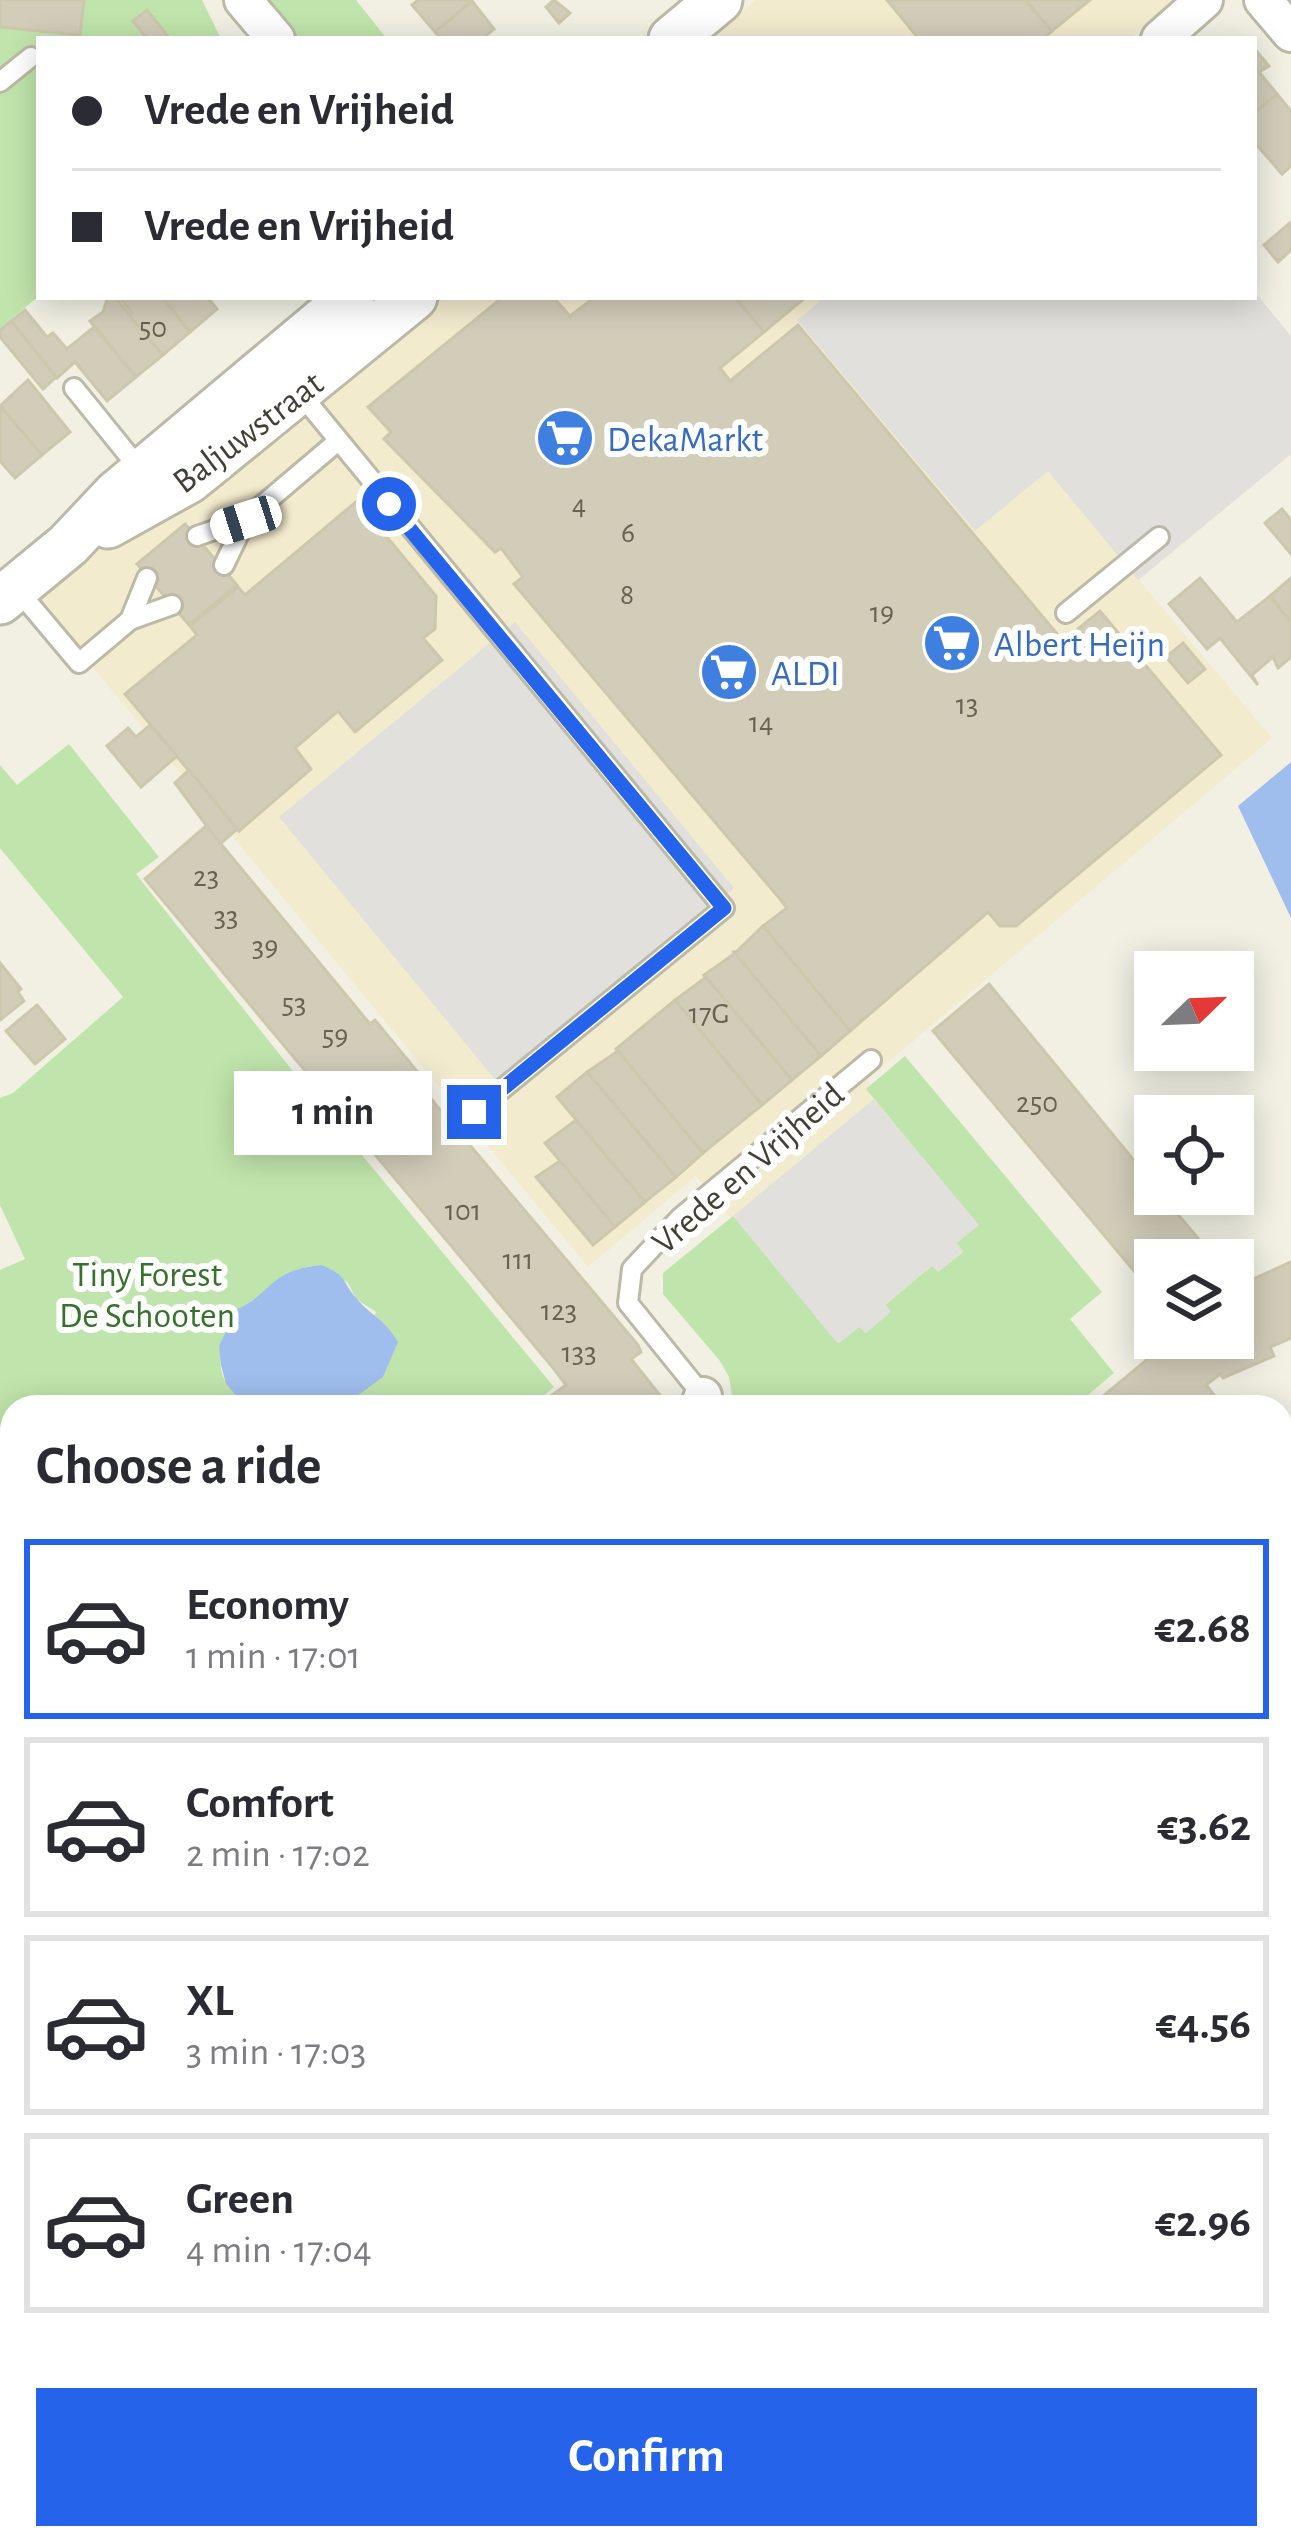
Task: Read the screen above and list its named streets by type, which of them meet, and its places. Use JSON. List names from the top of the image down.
{
  "streets": {
    "street": ["Baljuwstraat"],
    "lane": ["Vrede en Vrijheid"]
  },
  "parks": ["Tiny Forest De Schooten"],
  "places": {
    "supermarket": ["DekaMarkt", "Albert Heijn", "ALDI"]
  },
  "house_numbers": [
    "50",
    "4",
    "6",
    "8",
    "19",
    "13",
    "14",
    "23",
    "33",
    "39",
    "53",
    "17G",
    "59",
    "250",
    "101",
    "111",
    "123",
    "133"
  ],
  "north": "top right",
  "page": {
    "banner": ["Vrede en Vrijheid", "Vrede en Vrijheid"],
    "bubble": "1 min",
    "heading": "Choose a ride",
    "list": [
      {
        "name": "Economy",
        "note": "1 min · 17:01",
        "value": "€2.68"
      },
      {
        "name": "Comfort",
        "note": "2 min · 17:02",
        "value": "€3.62"
      },
      {
        "name": "XL",
        "note": "3 min · 17:03",
        "value": "€4.56"
      },
      {
        "name": "Green",
        "note": "4 min · 17:04",
        "value": "€2.96"
      }
    ],
    "buttons": "Confirm"
  }
}
